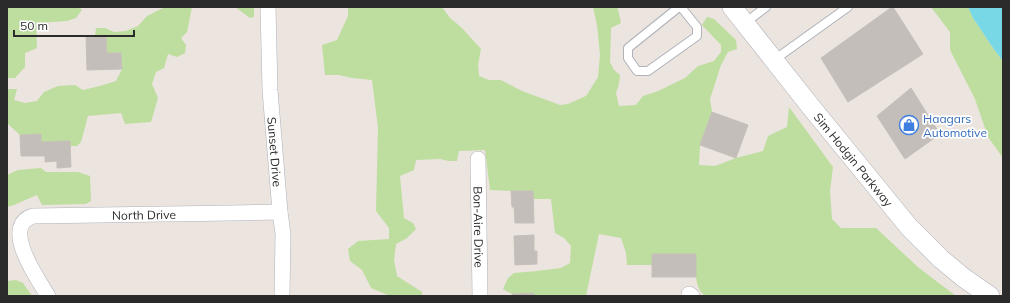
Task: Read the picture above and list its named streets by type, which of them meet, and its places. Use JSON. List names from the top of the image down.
{
  "streets": {
    "street": [
      "Sunset Drive",
      "Sim Hodgin Parkway",
      "North Drive",
      "Bon-Aire Drive"
    ]
  },
  "crossings": [
    ["Sunset Drive", "North Drive"]
  ],
  "places": {
    "shop": ["Haagars Automotive"]
  },
  "scale_bar": "50 m"
}
